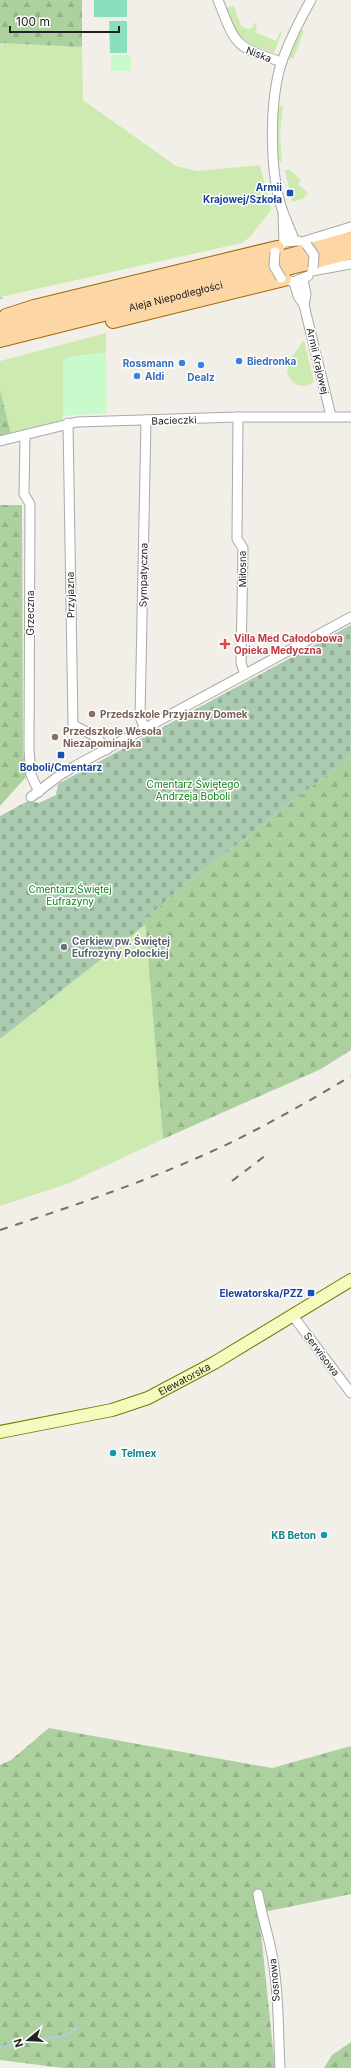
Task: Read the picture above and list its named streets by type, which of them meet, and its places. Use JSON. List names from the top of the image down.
{
  "streets": {
    "main road": ["Aleja Niepodległości"],
    "street": [
      "Niska",
      "Armii Krajowej",
      "Bacieczki",
      "Miłosna",
      "Sympatyczna",
      "Przyjazna",
      "Grzeczna",
      "Serwisowa",
      "Elewatorska",
      "Sosnowa"
    ]
  },
  "crossings": [
    ["Armii Krajowej", "Bacieczki"],
    ["Bacieczki", "Miłosna"],
    ["Bacieczki", "Sympatyczna"],
    ["Bacieczki", "Przyjazna"],
    ["Bacieczki", "Grzeczna"],
    ["Przyjazna", "Grzeczna"],
    ["Serwisowa", "Elewatorska"]
  ],
  "parks": ["Cmentarz Świętego Andrzeja Boboli", "Cmentarz Świętej Eufrazyny"],
  "places": {
    "transit": ["Armii Krajowej/Szkoła", "Boboli/Cmentarz", "Elewatorska/PZZ"],
    "other": [
      "Biedronka",
      "Rossmann",
      "Dealz",
      "Aldi",
      "Przedszkole Przyjazny Domek",
      "Przedszkole Wesoła Niezapominajka",
      "Cerkiew pw. Świętej Eufrozyny Połockiej",
      "Telmex",
      "KB Beton"
    ],
    "health": ["Villa Med Całodobowa Opieka Medyczna"]
  },
  "scale_bar": "100 m",
  "north": "left"
}
